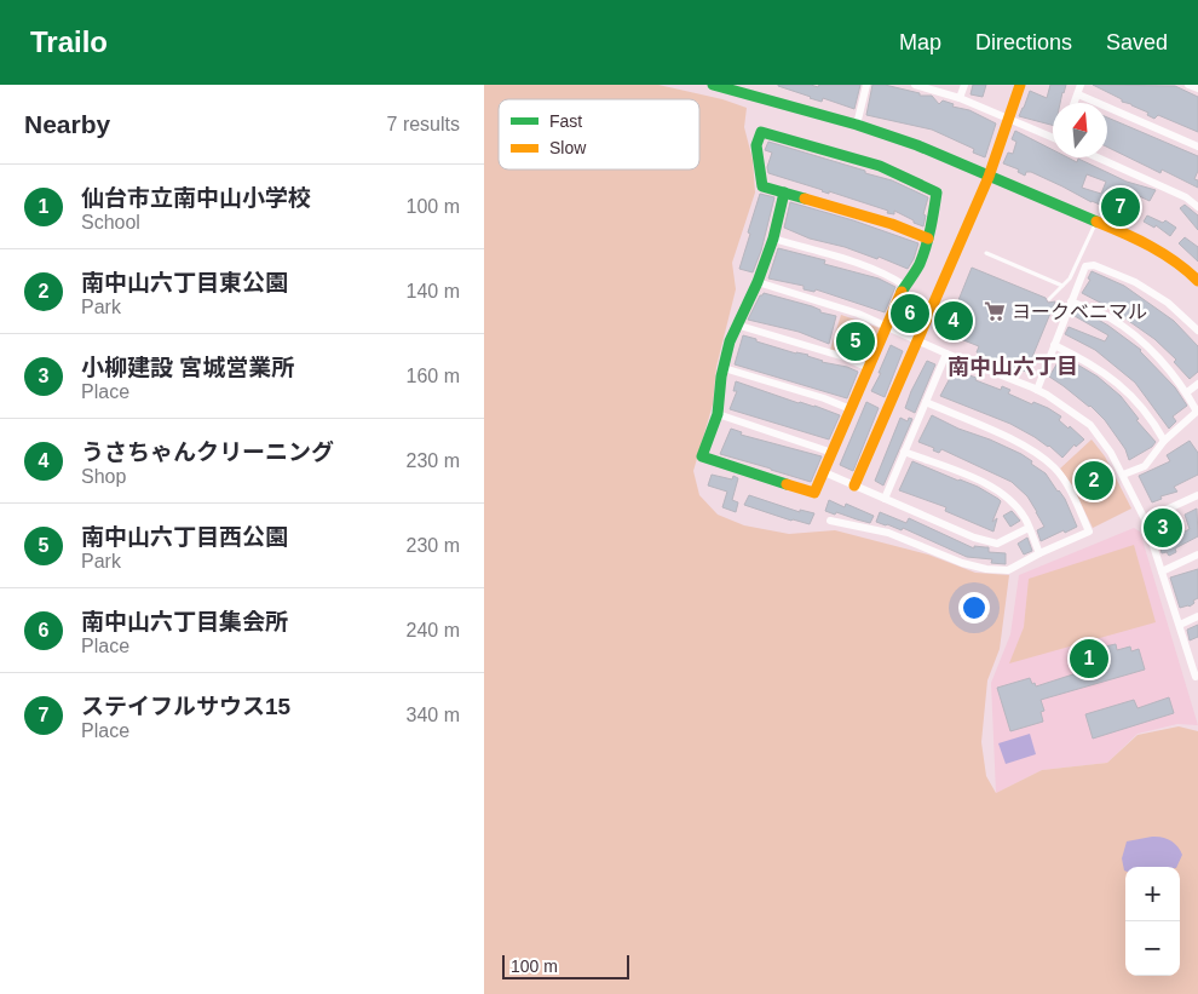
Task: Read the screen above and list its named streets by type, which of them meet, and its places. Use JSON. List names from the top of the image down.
{
  "districts": ["南中山六丁目"],
  "places": {
    "supermarket": ["ヨークベニマル"]
  },
  "legend": ["Fast", "Slow"],
  "scale_bar": "100 m",
  "north": "top",
  "page": {
    "header": "Trailo",
    "nav": ["Map", "Directions", "Saved"],
    "heading": ["Nearby", "7 results"],
    "list": [
      {
        "mark": "1",
        "name": "仙台市立南中山小学校",
        "note": "School",
        "value": "100 m"
      },
      {
        "mark": "2",
        "name": "南中山六丁目東公園",
        "note": "Park",
        "value": "140 m"
      },
      {
        "mark": "3",
        "name": "小柳建設 宮城営業所",
        "note": "Place",
        "value": "160 m"
      },
      {
        "mark": "4",
        "name": "うさちゃんクリーニング",
        "note": "Shop",
        "value": "230 m"
      },
      {
        "mark": "5",
        "name": "南中山六丁目西公園",
        "note": "Park",
        "value": "230 m"
      },
      {
        "mark": "6",
        "name": "南中山六丁目集会所",
        "note": "Place",
        "value": "240 m"
      },
      {
        "mark": "7",
        "name": "ステイフルサウス15",
        "note": "Place",
        "value": "340 m"
      }
    ],
    "pins": [
      "7",
      "6",
      "4",
      "5",
      "2",
      "3",
      "1"
    ],
    "map_buttons": ["+", "−"],
    "scale": "100 m"
  }
}
